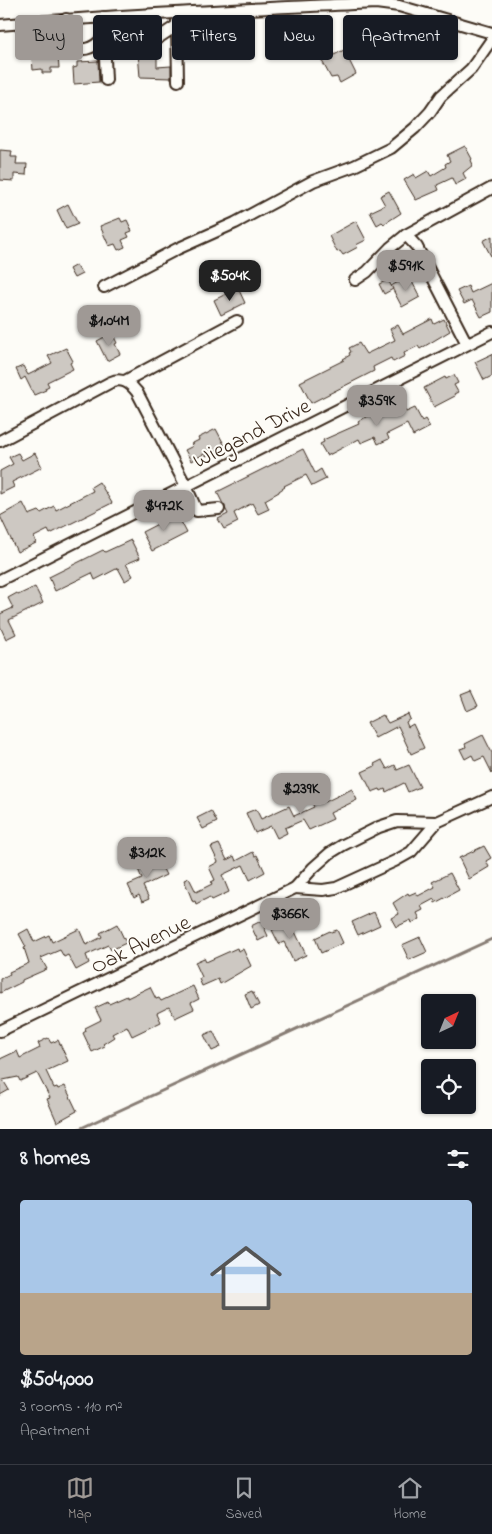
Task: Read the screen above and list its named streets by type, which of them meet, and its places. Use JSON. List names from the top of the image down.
{
  "streets": {
    "street": ["Wiegand Drive", "Oak Avenue"]
  },
  "north": "top right",
  "page": {
    "chip": [
      "Buy",
      "Rent",
      "Filters",
      "New",
      "Apartment"
    ],
    "price": [
      "$591K",
      "$504K",
      "$1.04M",
      "$359K",
      "$472K",
      "$239K",
      "$312K",
      "$366K"
    ],
    "heading": "8 homes",
    "list": [
      {
        "name": "$504,000",
        "note": "3 rooms · 110 m² · Apartment"
      }
    ],
    "tabs": ["Map", "Saved", "Home"]
  }
}
